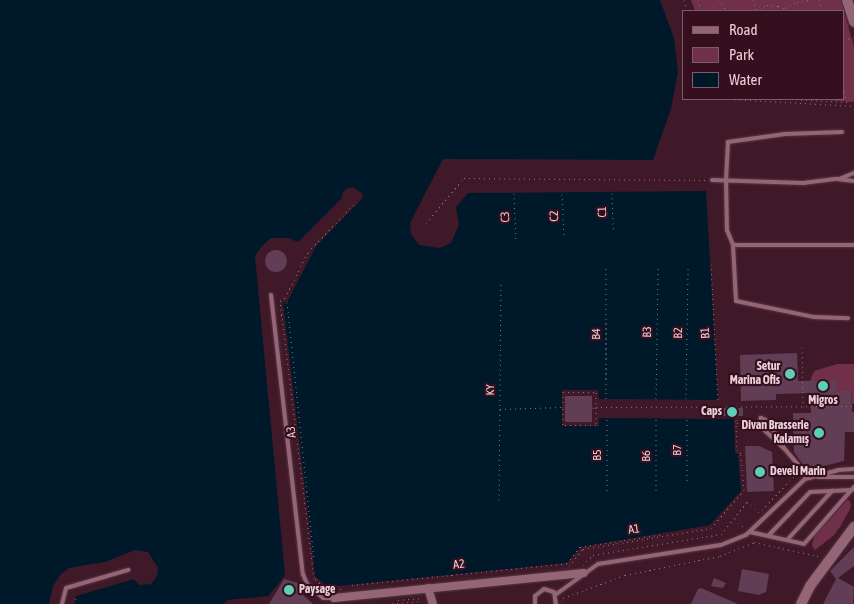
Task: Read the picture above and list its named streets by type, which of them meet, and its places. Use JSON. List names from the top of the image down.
{
  "streets": {
    "path": [
      "C1",
      "C2",
      "C3",
      "B3",
      "B2",
      "B1",
      "B4",
      "KY",
      "A3",
      "B7",
      "B5",
      "B6",
      "A1",
      "A2"
    ]
  },
  "crossings": [
    ["A1", "A2"]
  ],
  "places": [
    "Setur Marina Ofis",
    "Migros",
    "Caps",
    "Divan Brasserie Kalamış",
    "Develi Marin",
    "Paysage"
  ],
  "legend": ["Road", "Park", "Water"]
}
